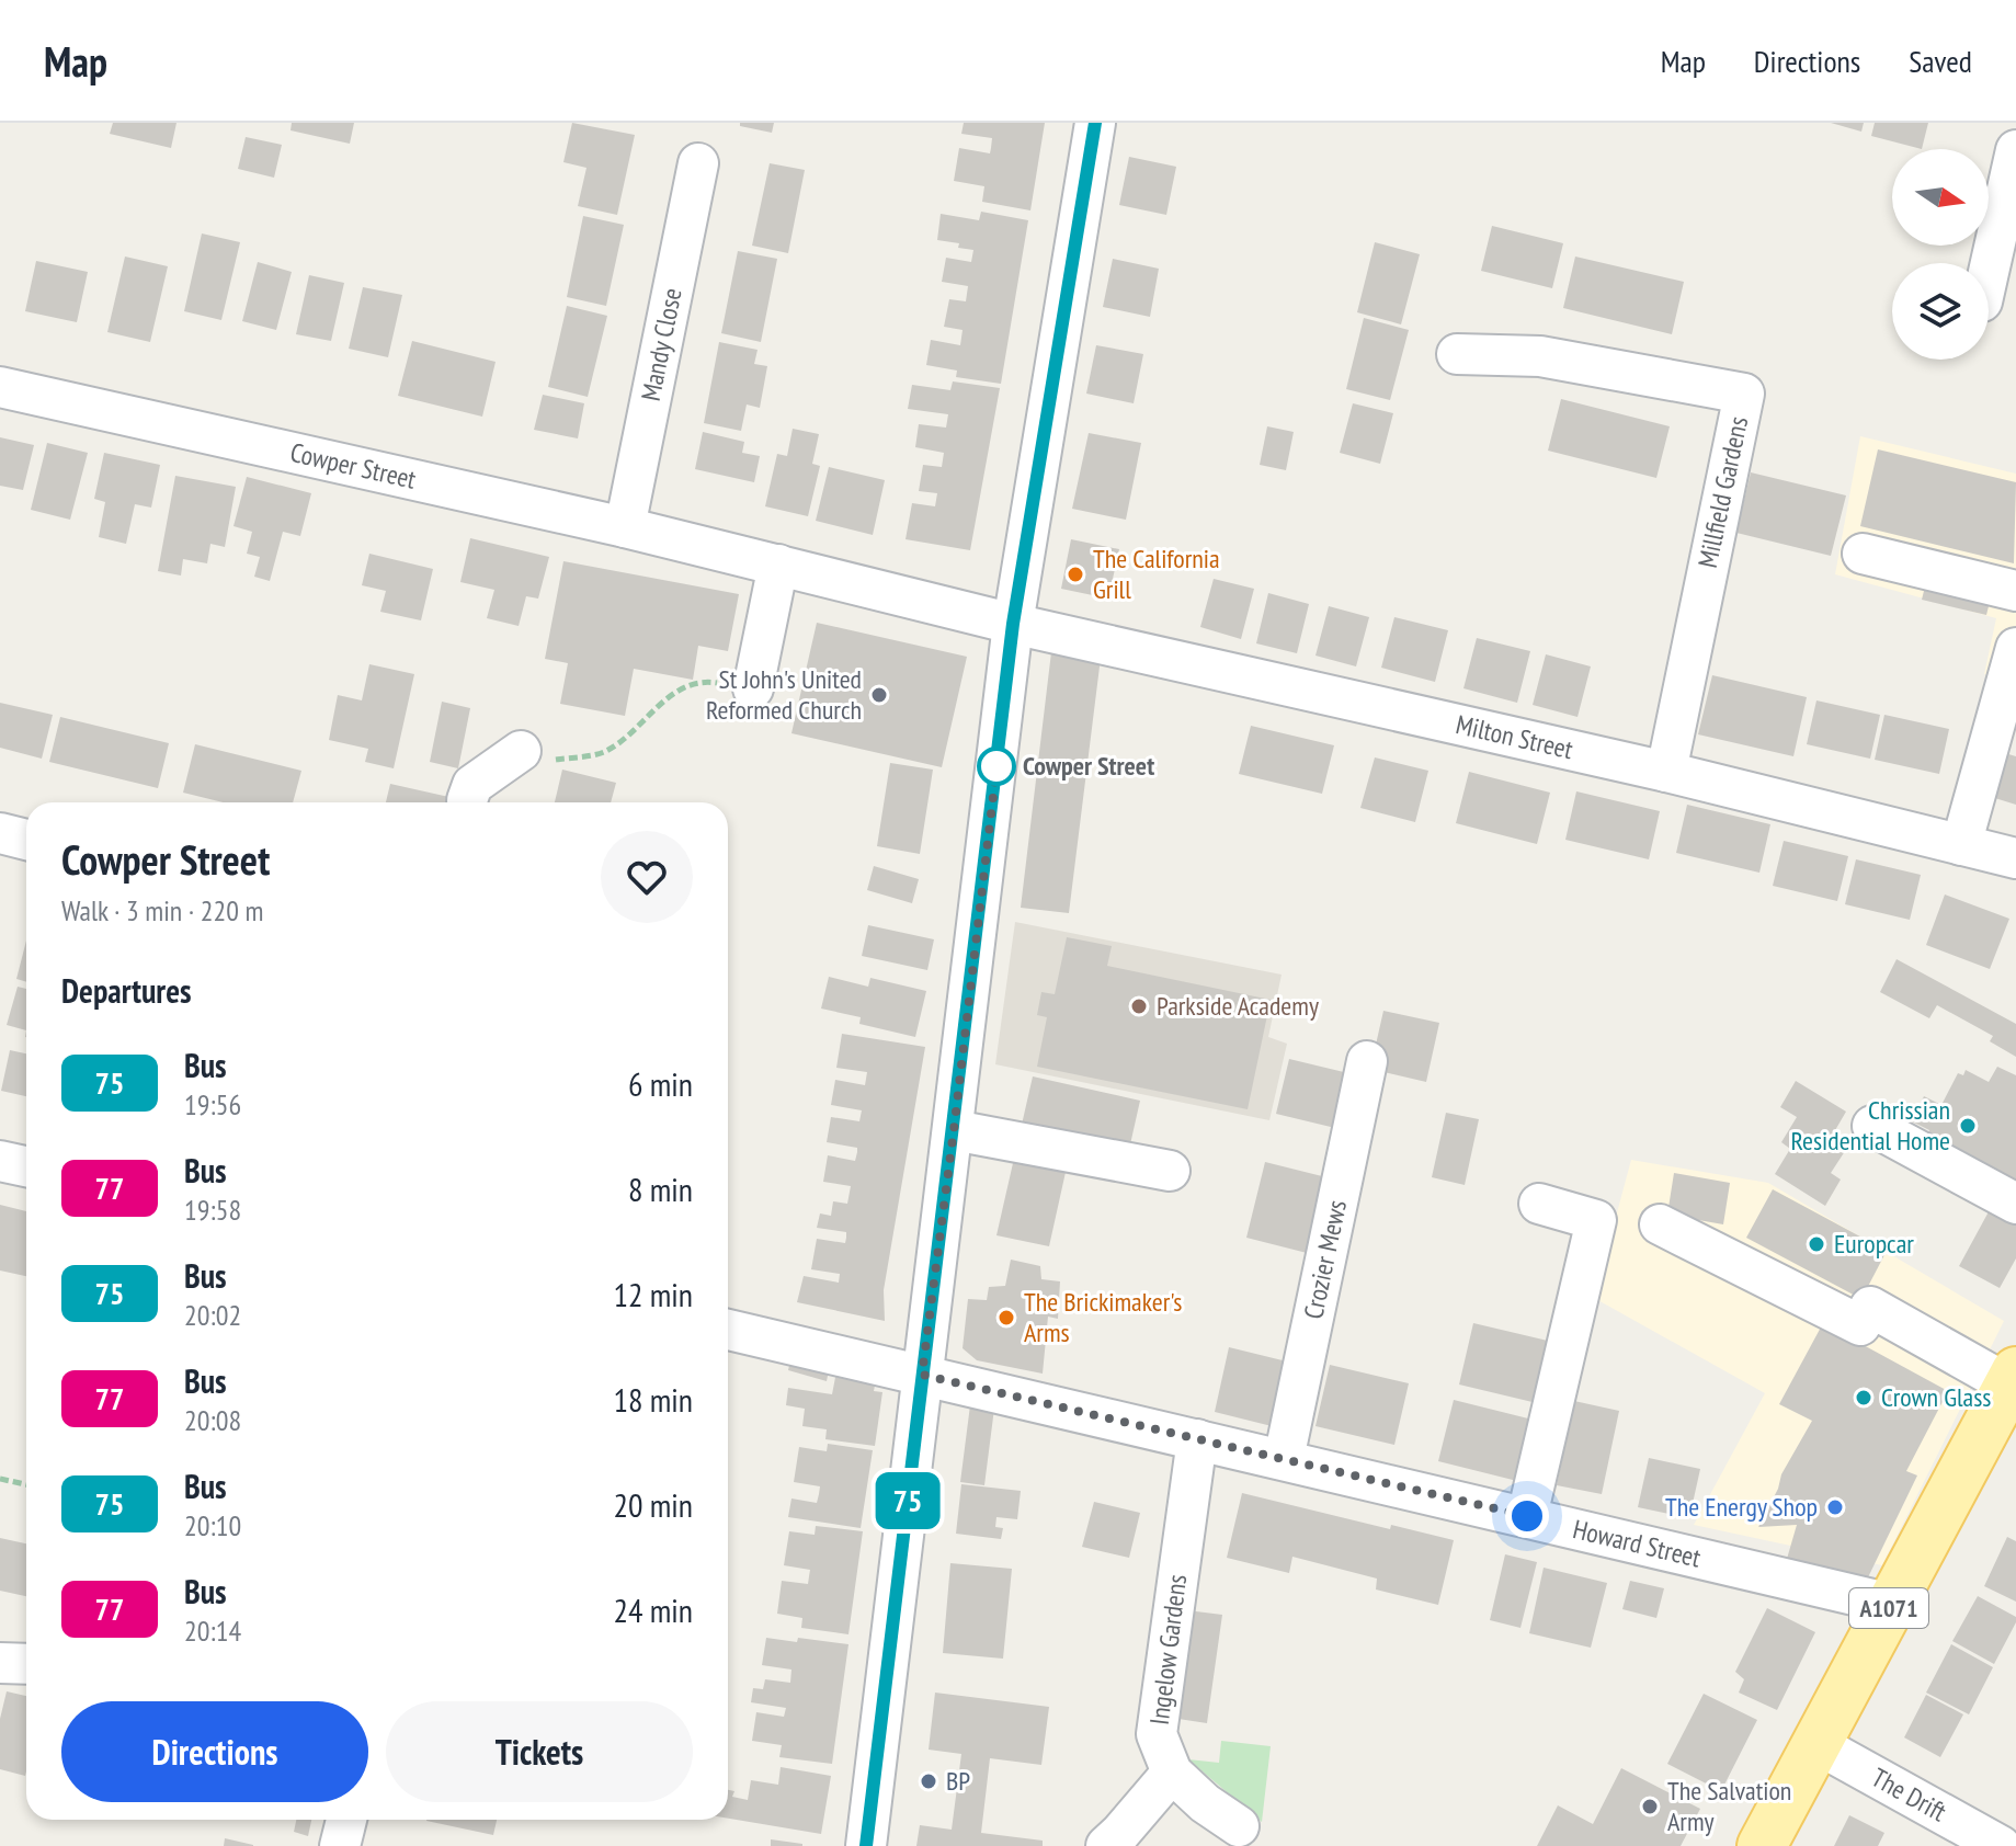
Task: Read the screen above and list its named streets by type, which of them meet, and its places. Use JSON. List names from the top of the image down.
{
  "streets": {
    "main road": ["A1071"],
    "street": [
      "Mandy Close",
      "Cowper Street",
      "Millfield Gardens",
      "Milton Street",
      "Crozier Mews",
      "Howard Street",
      "Ingelow Gardens",
      "The Drift"
    ]
  },
  "crossings": [
    ["Mandy Close", "Cowper Street"],
    ["Cowper Street", "Milton Street"],
    ["Millfield Gardens", "Milton Street"],
    ["Crozier Mews", "Howard Street"],
    ["Howard Street", "A1071"],
    ["Howard Street", "Ingelow Gardens"],
    ["A1071", "The Drift"]
  ],
  "places": [
    "The California Grill",
    "St John's United Reformed Church",
    "Cowper Street",
    "Parkside Academy",
    "Chrissian Residential Home",
    "Europcar",
    "The Brickimaker's Arms",
    "Crown Glass",
    "The Energy Shop",
    "BP",
    "The Salvation Army"
  ],
  "lines": ["bus line 75"],
  "north": "right",
  "page": {
    "header": "Map",
    "nav": ["Map", "Directions", "Saved"],
    "on_map": "75",
    "heading": [
      ["Cowper Street", "Walk · 3 min · 220 m"],
      "Departures"
    ],
    "list": [
      {
        "mark": "75",
        "name": "Bus",
        "note": "19:56",
        "value": "6 min"
      },
      {
        "mark": "77",
        "name": "Bus",
        "note": "19:58",
        "value": "8 min"
      },
      {
        "mark": "75",
        "name": "Bus",
        "note": "20:02",
        "value": "12 min"
      },
      {
        "mark": "77",
        "name": "Bus",
        "note": "20:08",
        "value": "18 min"
      },
      {
        "mark": "75",
        "name": "Bus",
        "note": "20:10",
        "value": "20 min"
      },
      {
        "mark": "77",
        "name": "Bus",
        "note": "20:14",
        "value": "24 min"
      }
    ],
    "buttons": ["Directions", "Tickets"]
  }
}
